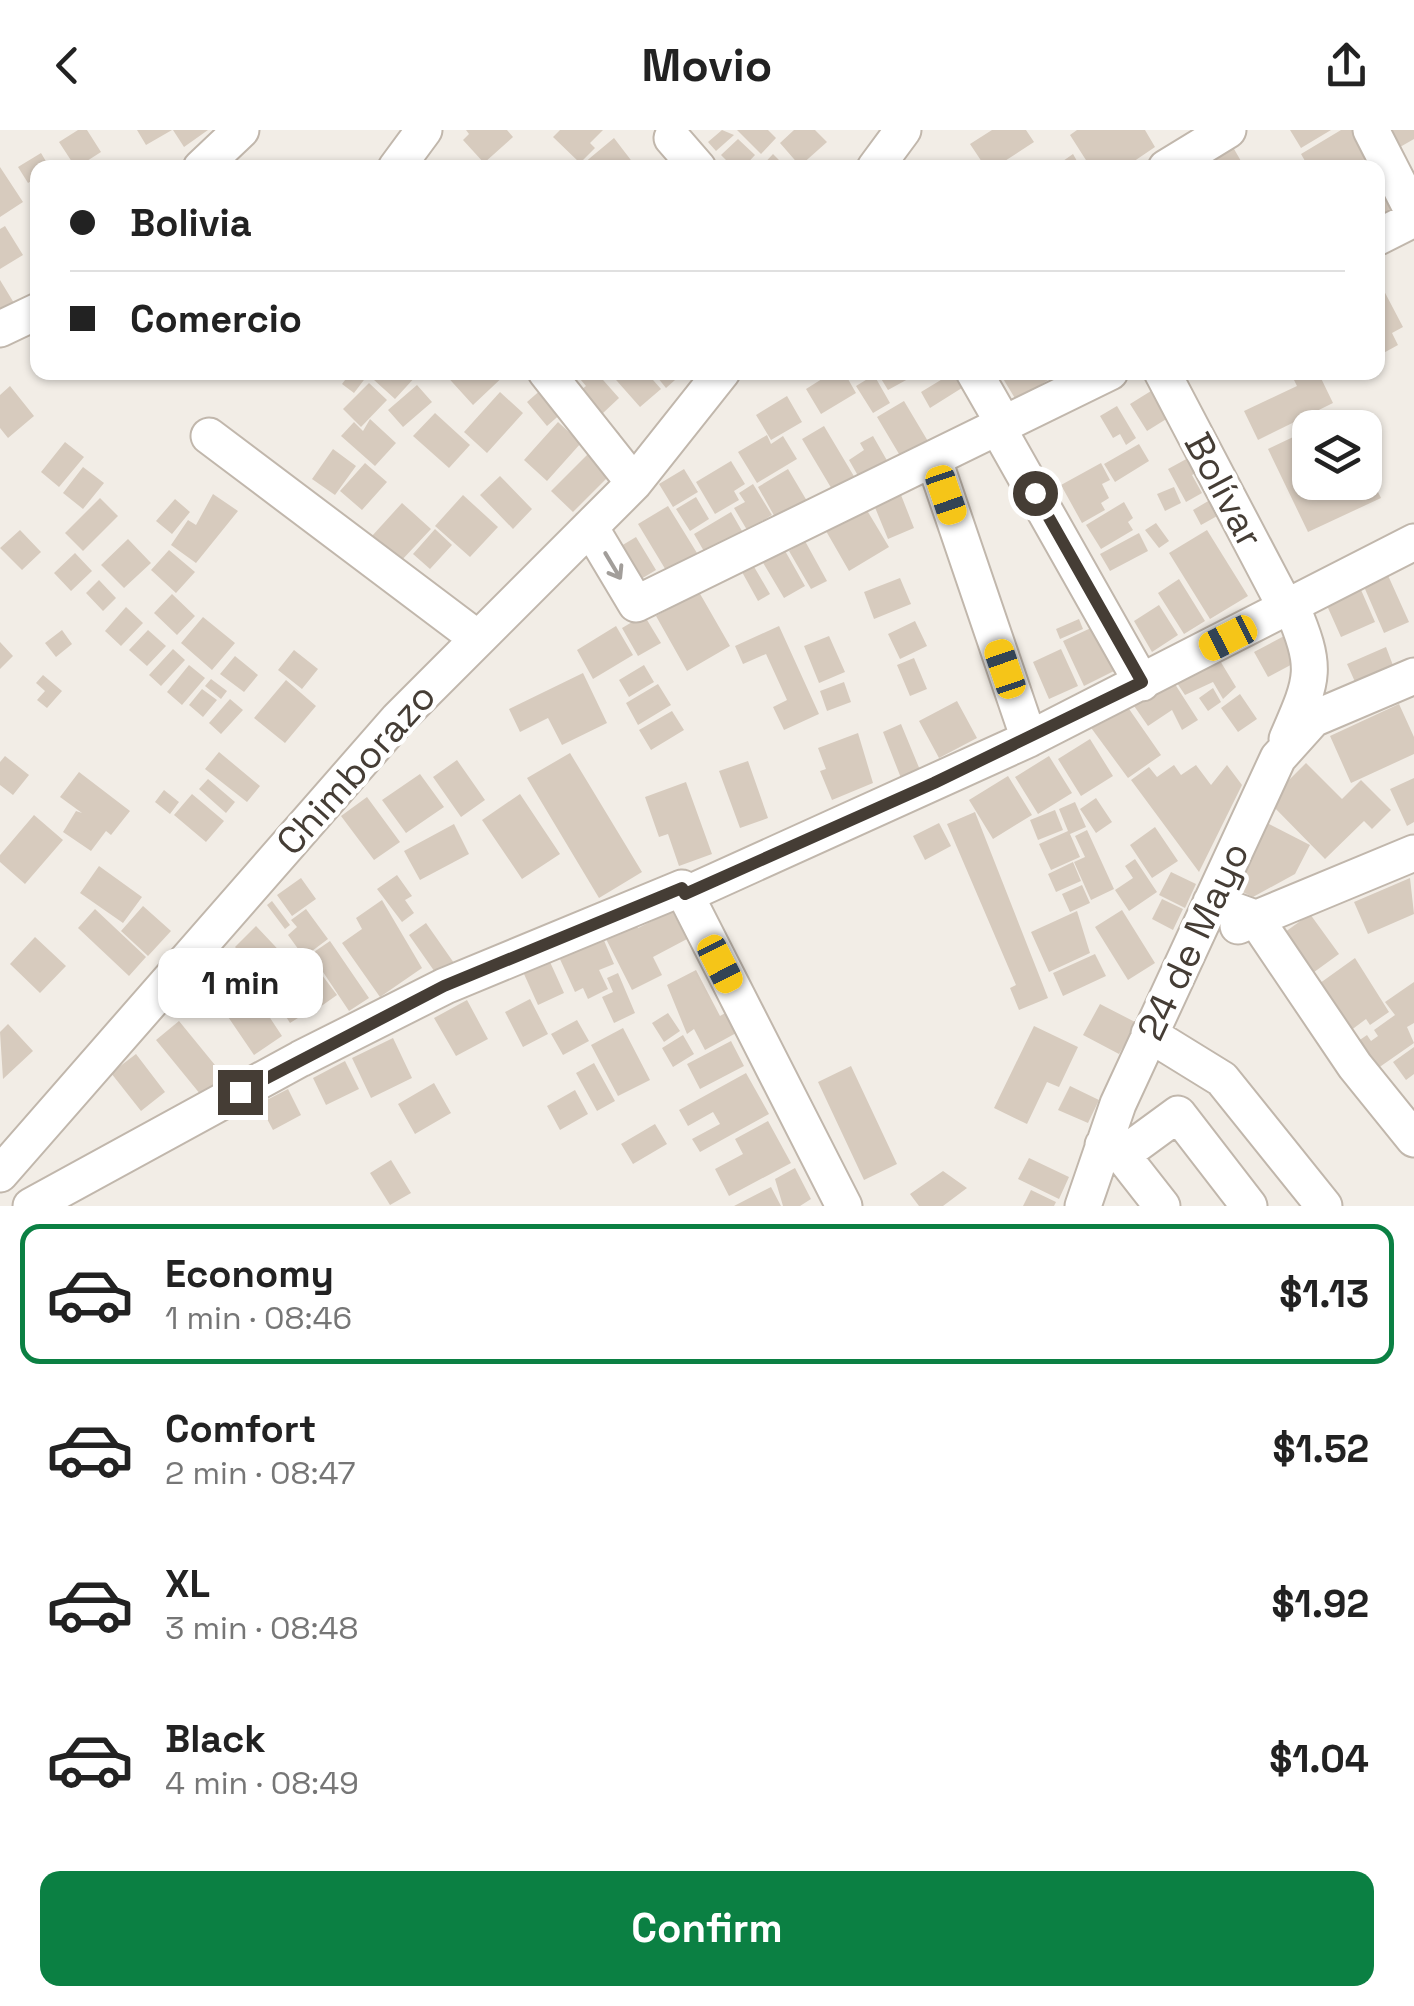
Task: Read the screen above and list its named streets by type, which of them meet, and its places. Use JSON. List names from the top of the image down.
{
  "streets": {
    "street": ["Bolívar", "Chimborazo", "24 de Mayo"]
  },
  "crossings": [
    ["Bolívar", "24 de Mayo"]
  ],
  "page": {
    "header": "Movio",
    "banner": ["Bolivia", "Comercio"],
    "bubble": "1 min",
    "list": [
      {
        "name": "Economy",
        "note": "1 min · 08:46",
        "value": "$1.13"
      },
      {
        "name": "Comfort",
        "note": "2 min · 08:47",
        "value": "$1.52"
      },
      {
        "name": "XL",
        "note": "3 min · 08:48",
        "value": "$1.92"
      },
      {
        "name": "Black",
        "note": "4 min · 08:49",
        "value": "$1.04"
      }
    ],
    "buttons": "Confirm"
  }
}
